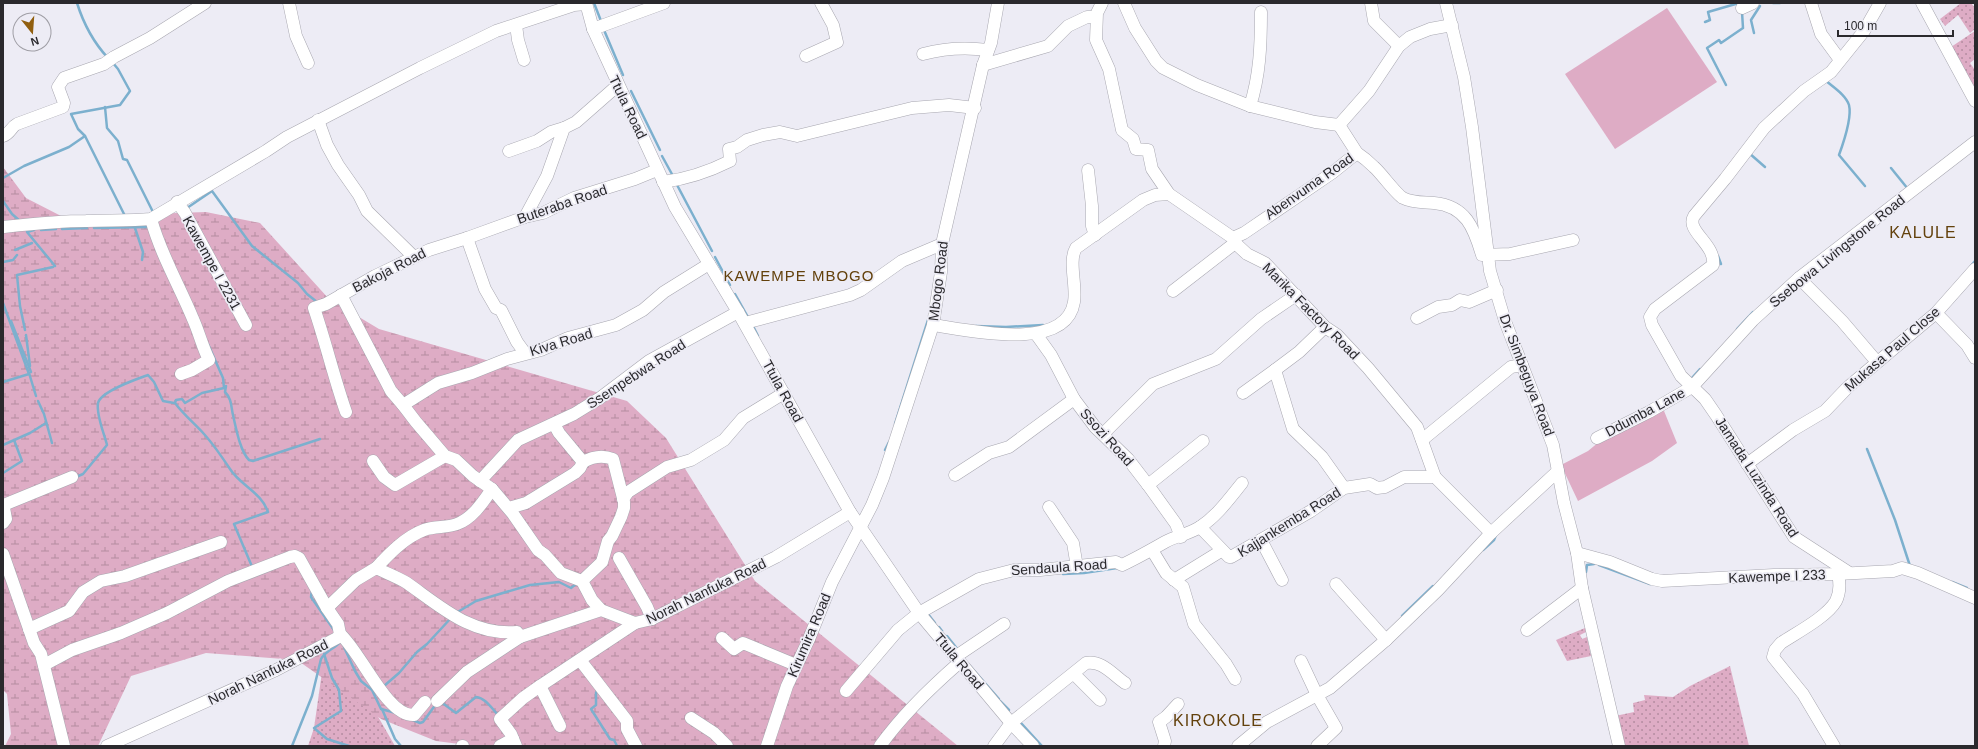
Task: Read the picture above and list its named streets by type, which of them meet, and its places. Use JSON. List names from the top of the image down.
{
  "streets": {
    "street": [
      "Ttula Road",
      "Abenvuma Road",
      "Buteraba Road",
      "Ssebowa Livingstone Road",
      "Kawempe I 2231",
      "Bakoja Road",
      "Mbogo Road",
      "Marika Factory Road",
      "Kiva Road",
      "Mukasa Paul Close",
      "Ssempebwa Road",
      "Dr. Simbeguya Road",
      "Ddumba Lane",
      "Ssozi Road",
      "Jamada Luzinda Road",
      "Kajjankemba Road",
      "Sendaula Road",
      "Kawempe I 233",
      "Norah Nanfuka Road",
      "Kirumira Road"
    ]
  },
  "crossings": [
    ["Ttula Road", "Buteraba Road"],
    ["Ttula Road", "Mbogo Road"],
    ["Ttula Road", "Kiva Road"],
    ["Ttula Road", "Ssempebwa Road"],
    ["Ttula Road", "Sendaula Road"],
    ["Ttula Road", "Norah Nanfuka Road"],
    ["Ttula Road", "Kirumira Road"],
    ["Abenvuma Road", "Marika Factory Road"],
    ["Buteraba Road", "Bakoja Road"],
    ["Ssebowa Livingstone Road", "Ddumba Lane"],
    ["Ssebowa Livingstone Road", "Jamada Luzinda Road"],
    ["Mbogo Road", "Kirumira Road"],
    ["Marika Factory Road", "Kajjankemba Road"],
    ["Mukasa Paul Close", "Jamada Luzinda Road"],
    ["Dr. Simbeguya Road", "Kawempe I 233"],
    ["Ddumba Lane", "Jamada Luzinda Road"],
    ["Ssozi Road", "Sendaula Road"],
    ["Jamada Luzinda Road", "Kawempe I 233"],
    ["Kajjankemba Road", "Sendaula Road"]
  ],
  "districts": ["KALULE", "KAWEMPE MBOGO", "KIROKOLE"],
  "scale_bar": "100 m",
  "north": "bottom"
}
